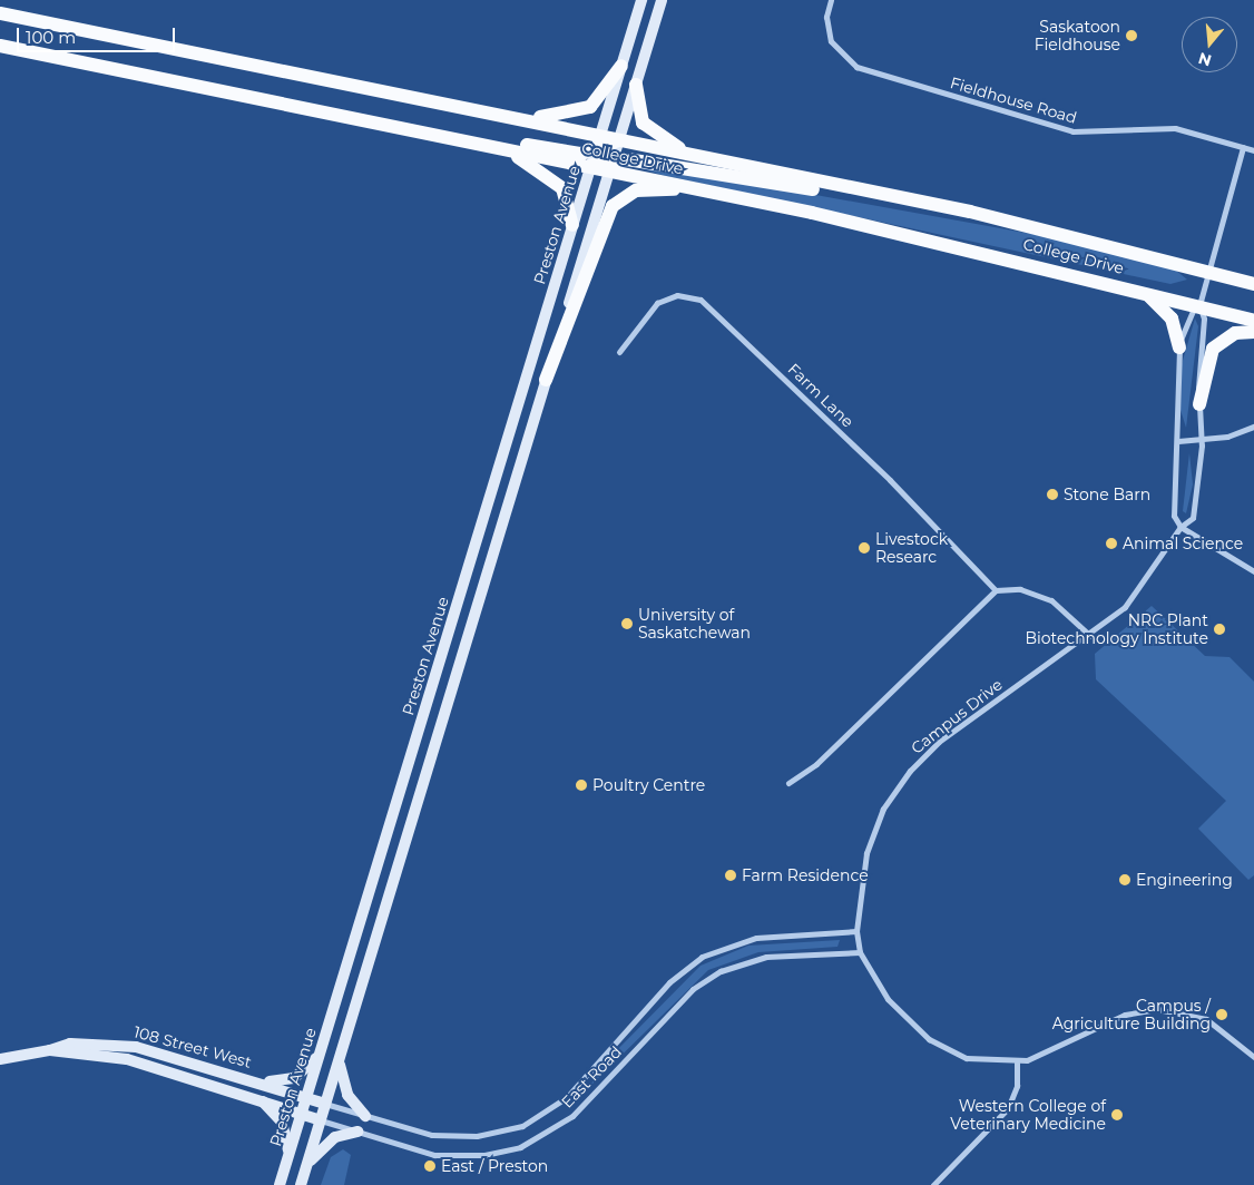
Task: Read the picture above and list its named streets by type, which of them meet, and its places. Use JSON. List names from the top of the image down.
{
  "streets": {
    "main road": ["College Drive", "Preston Avenue", "108 Street West"],
    "street": [
      "Fieldhouse Road",
      "Farm Lane",
      "Campus Drive",
      "East Road"
    ]
  },
  "crossings": [
    ["Fieldhouse Road", "Campus Drive"],
    ["College Drive", "Preston Avenue"],
    ["College Drive", "Campus Drive"],
    ["Preston Avenue", "108 Street West"],
    ["Campus Drive", "East Road"],
    ["108 Street West", "East Road"]
  ],
  "places": [
    "Saskatoon Fieldhouse",
    "Stone Barn",
    "Animal Science",
    "Livestock Researc",
    "University of Saskatchewan",
    "NRC Plant Biotechnology Institute",
    "Poultry Centre",
    "Farm Residence",
    "Engineering",
    "Campus / Agriculture Building",
    "Western College of Veterinary Medicine",
    "East / Preston"
  ],
  "scale_bar": "100 m",
  "north": "bottom"
}
